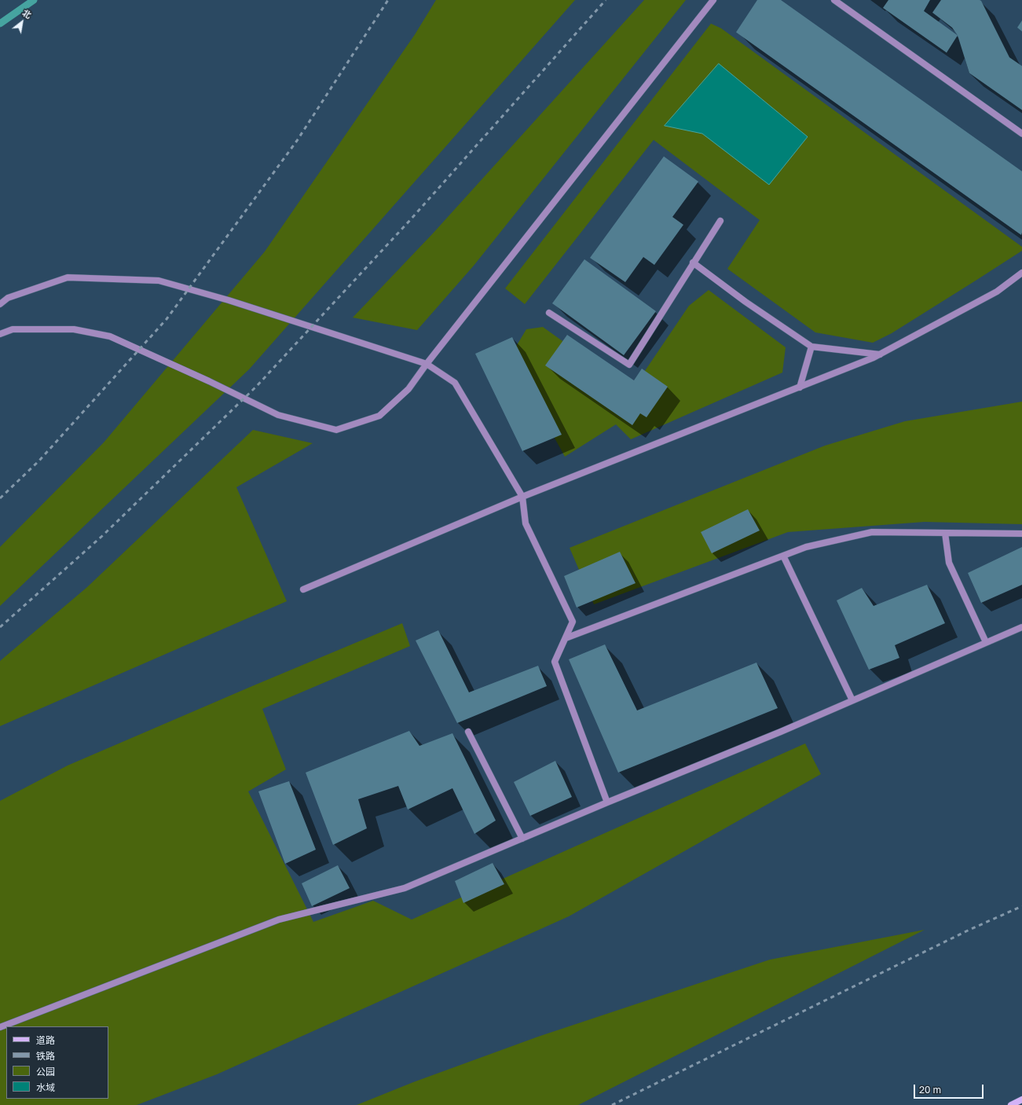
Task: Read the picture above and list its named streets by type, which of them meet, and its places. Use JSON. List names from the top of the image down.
{
  "legend": [
    "道路",
    "铁路",
    "公园",
    "水域"
  ],
  "scale_bar": "20 m",
  "north": "top right"
}
